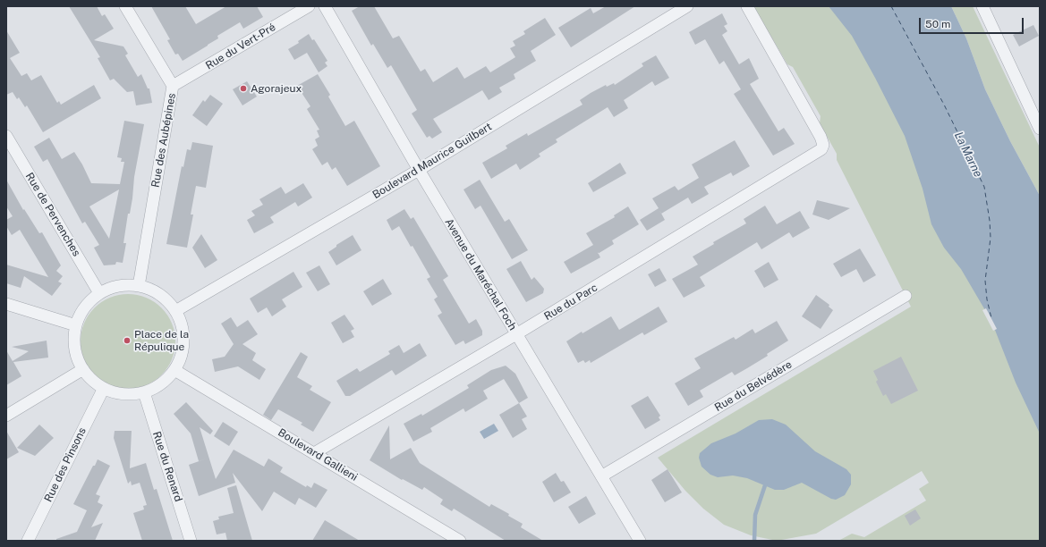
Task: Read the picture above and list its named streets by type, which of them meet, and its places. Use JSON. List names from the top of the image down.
{
  "streets": {
    "street": [
      "Rue du Vert-Pré",
      "Rue des Aubépines",
      "Boulevard Maurice Guilbert",
      "Rue de Pervenches",
      "Avenue du Maréchal Foch",
      "Rue du Parc",
      "Rue du Belvédère",
      "Boulevard Gallieni",
      "Rue des Pinsons",
      "Rue du Renard"
    ]
  },
  "crossings": [
    ["Rue du Vert-Pré", "Rue des Aubépines"],
    ["Rue des Aubépines", "Boulevard Maurice Guilbert"],
    ["Rue des Aubépines", "Rue de Pervenches"],
    ["Rue des Aubépines", "Boulevard Gallieni"],
    ["Rue des Aubépines", "Rue des Pinsons"],
    ["Rue des Aubépines", "Rue du Renard"],
    ["Boulevard Maurice Guilbert", "Rue de Pervenches"],
    ["Boulevard Maurice Guilbert", "Avenue du Maréchal Foch"],
    ["Boulevard Maurice Guilbert", "Boulevard Gallieni"],
    ["Boulevard Maurice Guilbert", "Rue des Pinsons"],
    ["Boulevard Maurice Guilbert", "Rue du Renard"],
    ["Rue de Pervenches", "Boulevard Gallieni"],
    ["Rue de Pervenches", "Rue des Pinsons"],
    ["Rue de Pervenches", "Rue du Renard"],
    ["Avenue du Maréchal Foch", "Rue du Parc"],
    ["Avenue du Maréchal Foch", "Rue du Belvédère"],
    ["Rue du Parc", "Boulevard Gallieni"],
    ["Boulevard Gallieni", "Rue des Pinsons"],
    ["Boulevard Gallieni", "Rue du Renard"],
    ["Rue des Pinsons", "Rue du Renard"]
  ],
  "water": ["La Marne"],
  "places": ["Agorajeux", "Place de la Répulique"],
  "scale_bar": "50 m"
}
